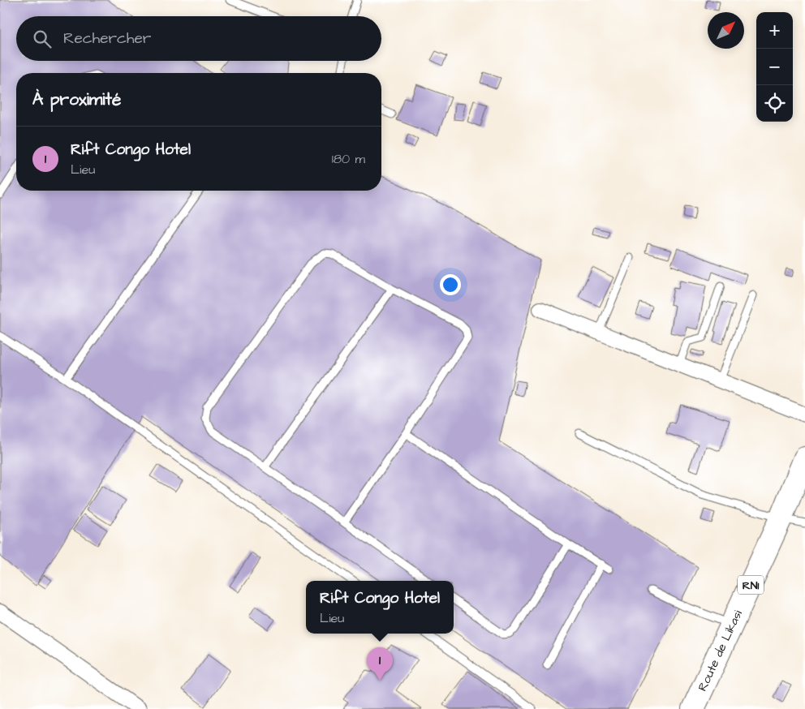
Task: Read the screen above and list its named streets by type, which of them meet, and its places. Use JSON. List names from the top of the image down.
{
  "streets": {
    "highway": ["RN1", "Route de Likasi"]
  },
  "north": "top right",
  "page": {
    "map_buttons": ["+", "−"],
    "search": "Rechercher",
    "heading": "À proximité",
    "list": [
      {
        "mark": "1",
        "name": "Rift Congo Hotel",
        "note": "Lieu",
        "value": "180 m"
      }
    ],
    "popup": ["Rift Congo Hotel", "Lieu"],
    "pins": "1"
  }
}
